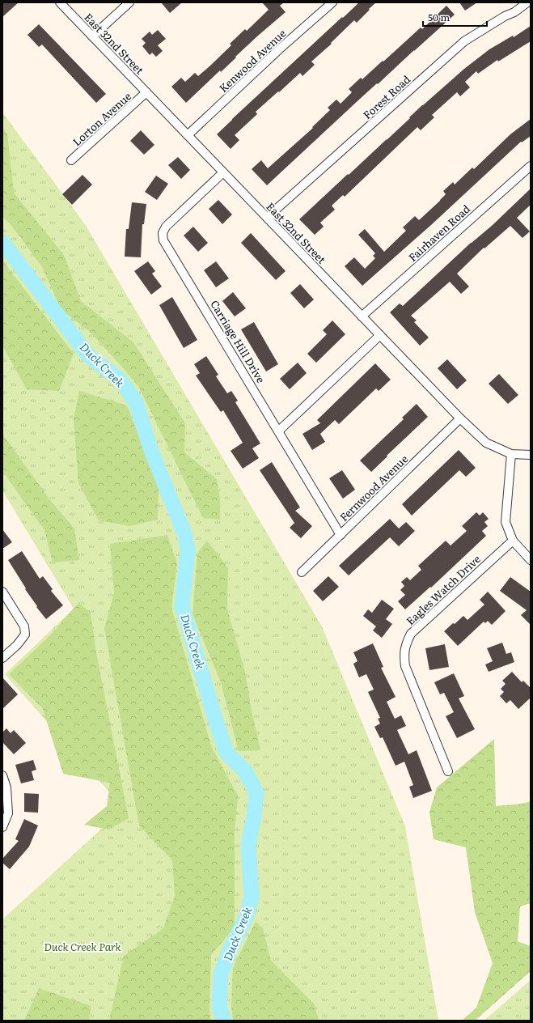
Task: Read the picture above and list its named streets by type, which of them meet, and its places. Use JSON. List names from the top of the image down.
{
  "streets": {
    "street": [
      "East 32nd Street",
      "Kenwood Avenue",
      "Forest Road",
      "Lorton Avenue",
      "Fairhaven Road",
      "Carriage Hill Drive",
      "Fernwood Avenue",
      "Eagles Watch Drive"
    ]
  },
  "crossings": [
    ["East 32nd Street", "Kenwood Avenue"],
    ["East 32nd Street", "Forest Road"],
    ["East 32nd Street", "Lorton Avenue"],
    ["East 32nd Street", "Fairhaven Road"],
    ["East 32nd Street", "Carriage Hill Drive"],
    ["East 32nd Street", "Fernwood Avenue"],
    ["Carriage Hill Drive", "Fernwood Avenue"]
  ],
  "water": ["Duck Creek"],
  "parks": ["Duck Creek Park"],
  "scale_bar": "50 m"
}
